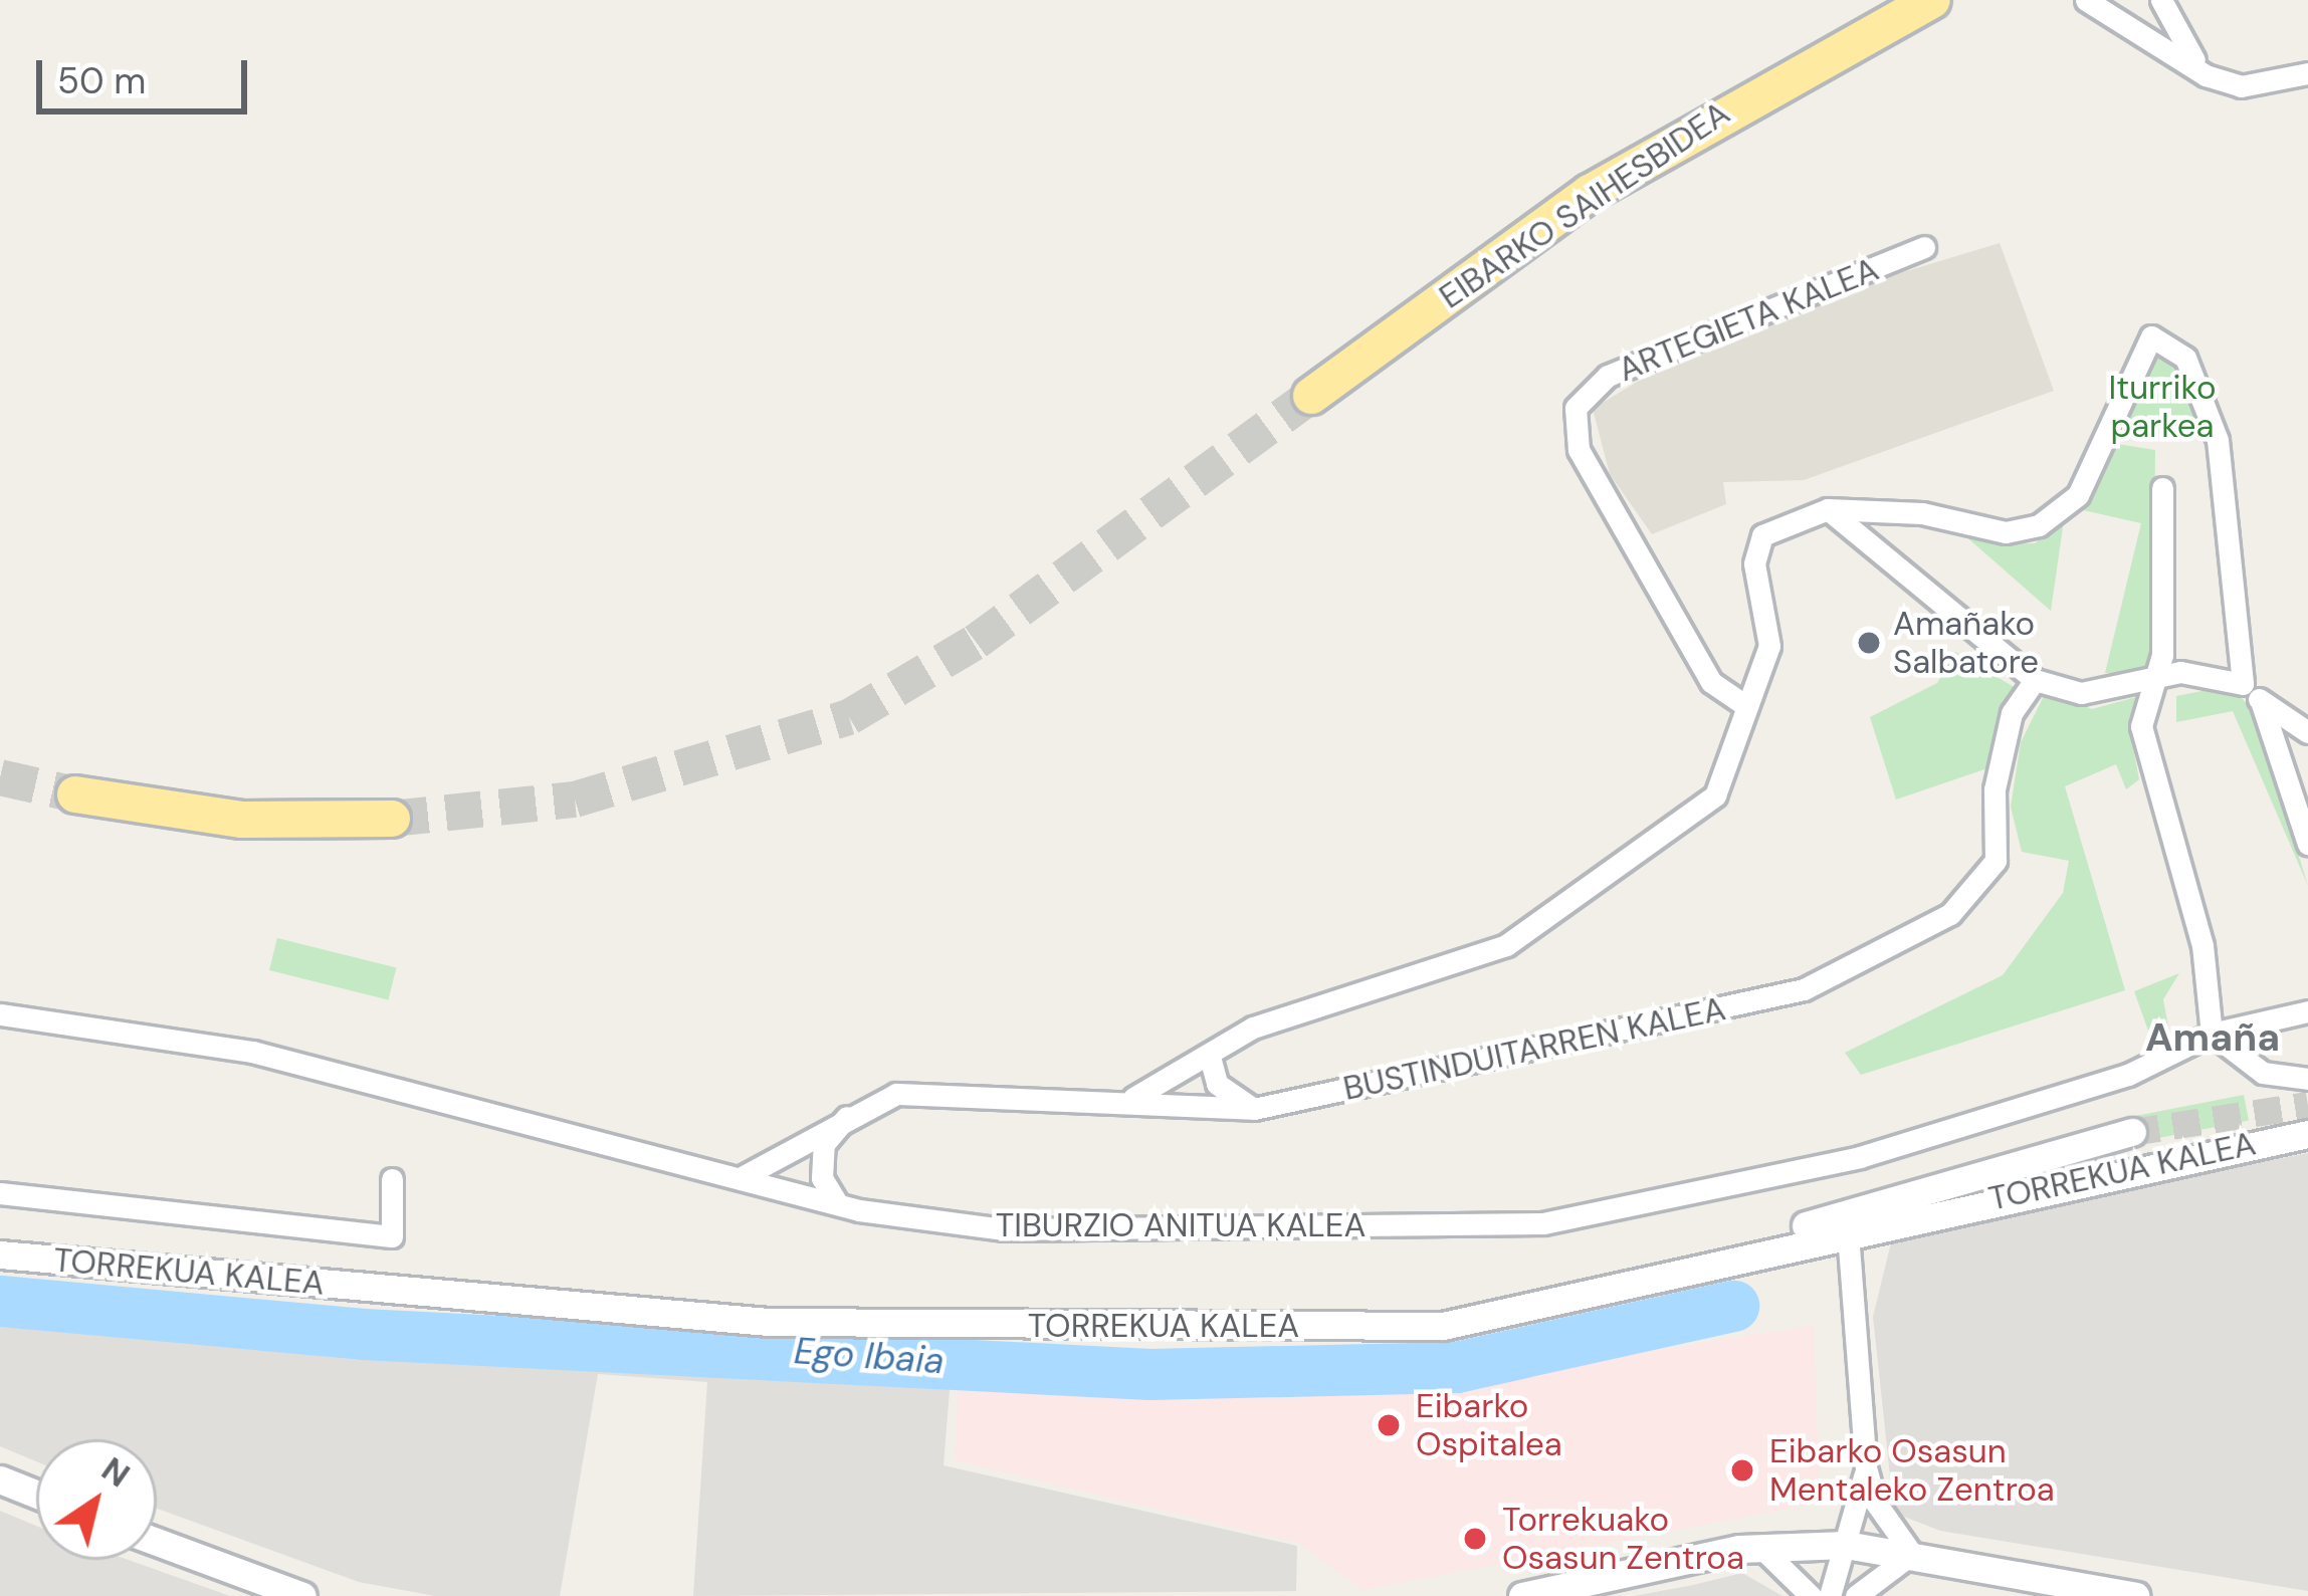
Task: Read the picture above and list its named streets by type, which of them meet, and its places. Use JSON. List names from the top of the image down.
{
  "streets": {
    "highway": ["EIBARKO SAIHESBIDEA"],
    "street": [
      "ARTEGIETA KALEA",
      "BUSTINDUITARREN KALEA",
      "TORREKUA KALEA",
      "TIBURZIO ANITUA KALEA"
    ]
  },
  "crossings": [
    ["BUSTINDUITARREN KALEA", "TIBURZIO ANITUA KALEA"]
  ],
  "districts": ["Amaña"],
  "water": ["Ego Ibaia"],
  "parks": ["Iturriko parkea"],
  "places": [
    "Amañako Salbatore",
    "Eibarko Ospitalea",
    "Eibarko Osasun Mentaleko Zentroa",
    "Torrekuako Osasun Zentroa"
  ],
  "scale_bar": "50 m",
  "north": "top right"
}
